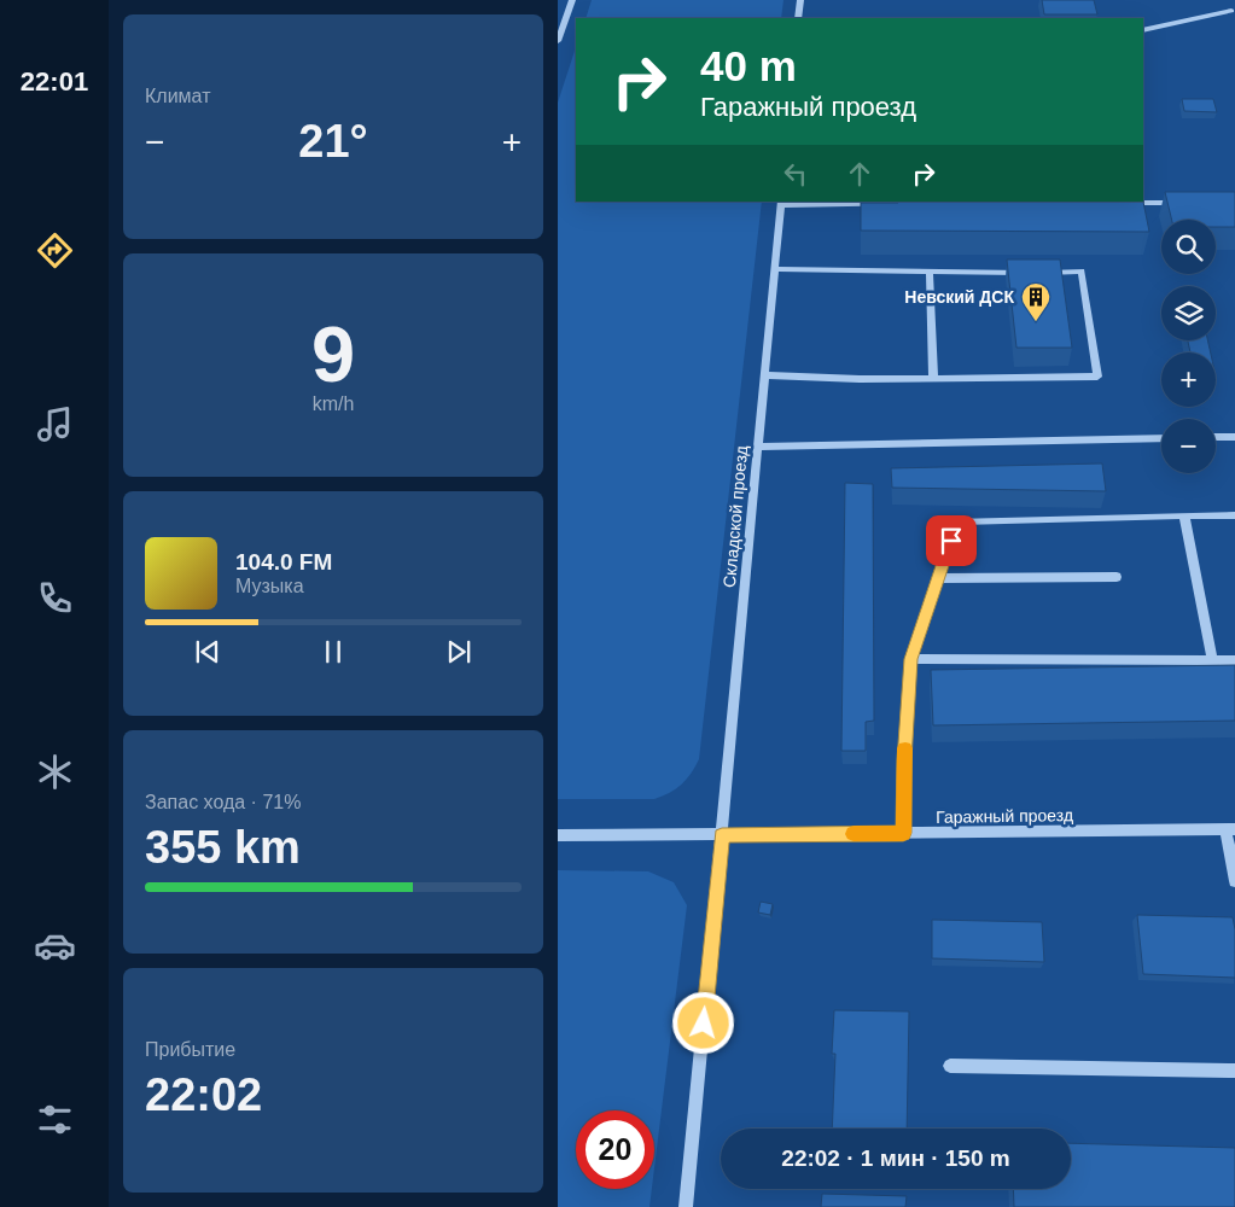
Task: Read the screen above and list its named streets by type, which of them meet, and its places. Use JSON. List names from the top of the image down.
{
  "streets": {
    "street": ["Складской проезд", "Гаражный проезд"]
  },
  "crossings": [
    ["Складской проезд", "Гаражный проезд"]
  ],
  "places": {
    "building": ["Невский ДСК"]
  },
  "page": {
    "tabs": "22:01",
    "tile": [
      "Климат",
      ["9", "km/h"],
      ["Запас хода · 71%", "355 km"],
      ["Прибытие", "22:02"]
    ],
    "turn": ["40 m", "Гаражный проезд"],
    "heat": ["−", "21°", "+"],
    "map_buttons": ["+", "−"],
    "song": ["104.0 FM", "Музыка"],
    "limit": "20",
    "trip": "22:02 · 1 мин · 150 m"
  }
}
